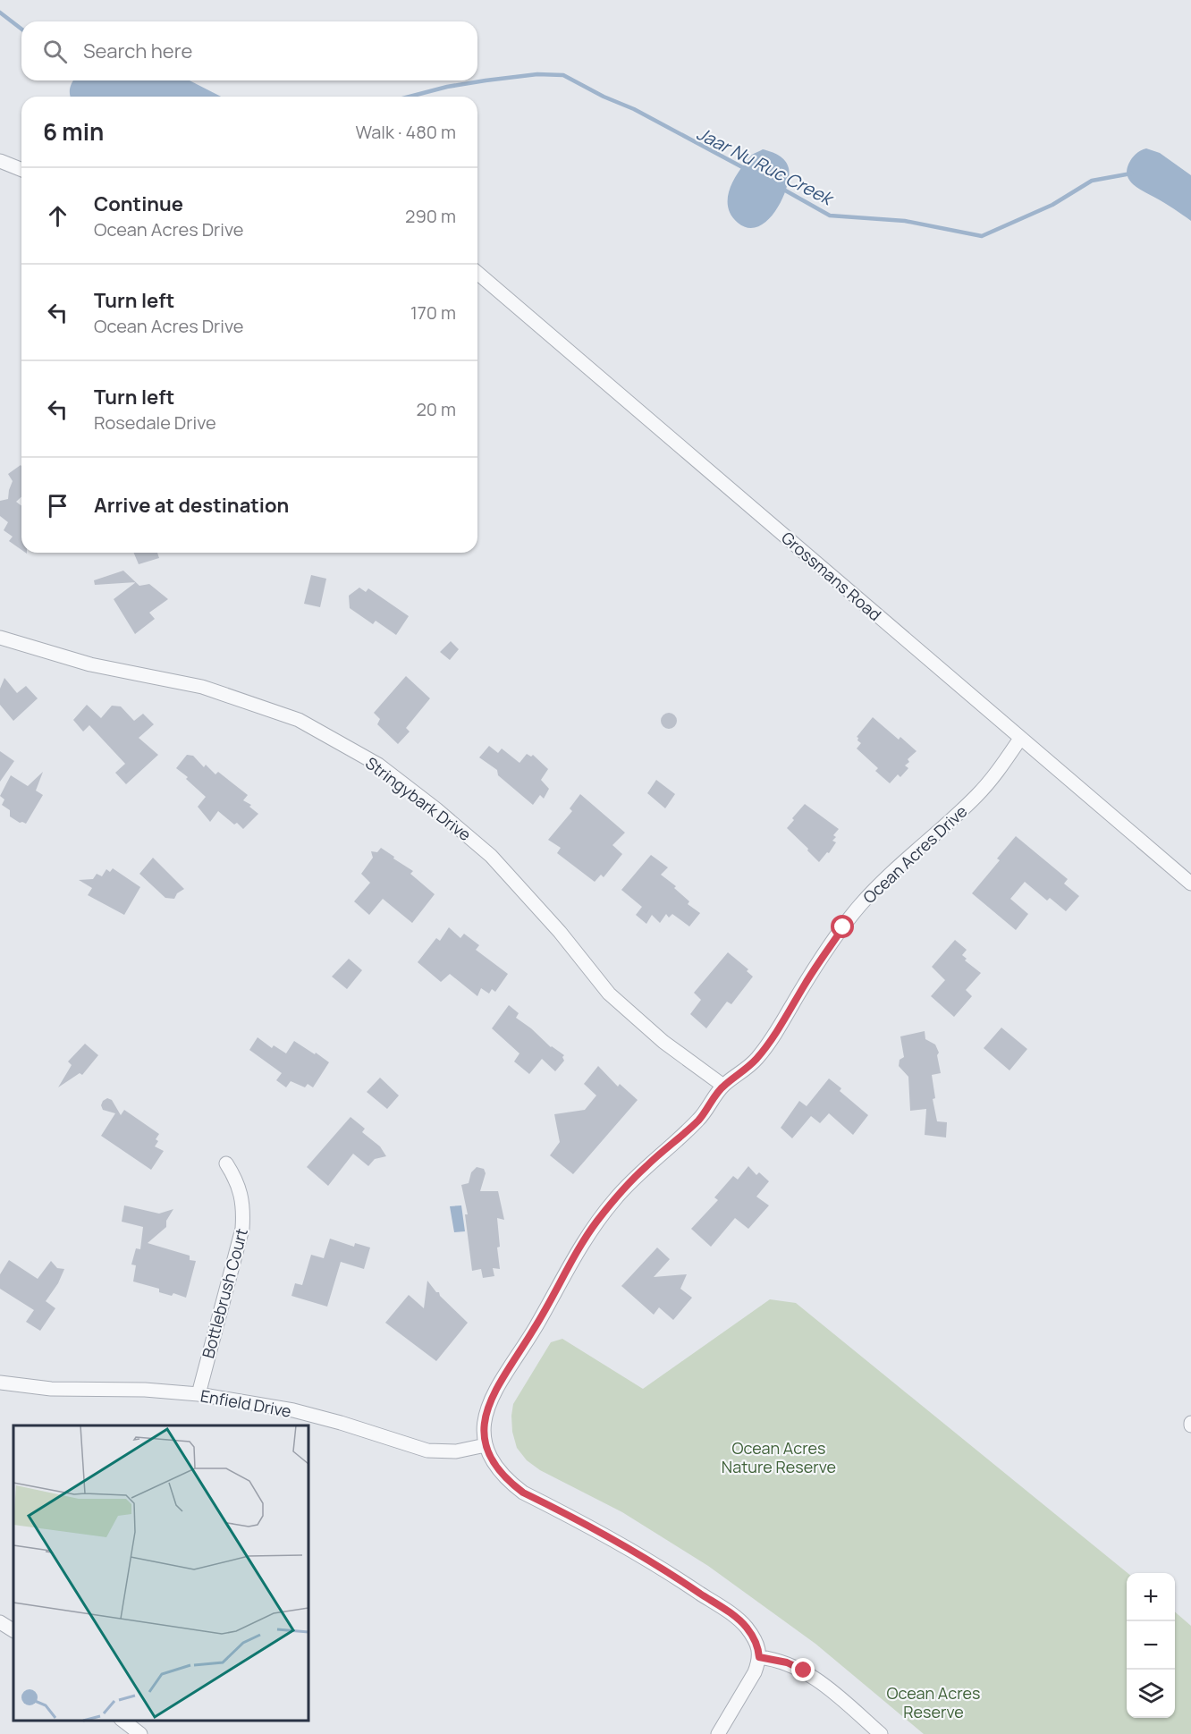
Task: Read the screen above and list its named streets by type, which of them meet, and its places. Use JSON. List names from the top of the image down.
{
  "streets": {
    "street": [
      "Grossmans Road",
      "Stringybark Drive",
      "Ocean Acres Drive",
      "Bottlebrush Court",
      "Enfield Drive"
    ]
  },
  "crossings": [
    ["Grossmans Road", "Ocean Acres Drive"],
    ["Stringybark Drive", "Ocean Acres Drive"],
    ["Ocean Acres Drive", "Enfield Drive"],
    ["Bottlebrush Court", "Enfield Drive"]
  ],
  "water": ["Jaar Nu Ruc Creek"],
  "parks": ["Ocean Acres Nature Reserve", "Ocean Acres Reserve"],
  "page": {
    "search": "Search here",
    "heading": ["6 min", "Walk · 480 m"],
    "list": [
      ["Continue", "Ocean Acres Drive", "290 m"],
      ["Turn left", "Ocean Acres Drive", "170 m"],
      ["Turn left", "Rosedale Drive", "20 m"],
      "Arrive at destination"
    ],
    "map_buttons": ["+", "−"]
  }
}
